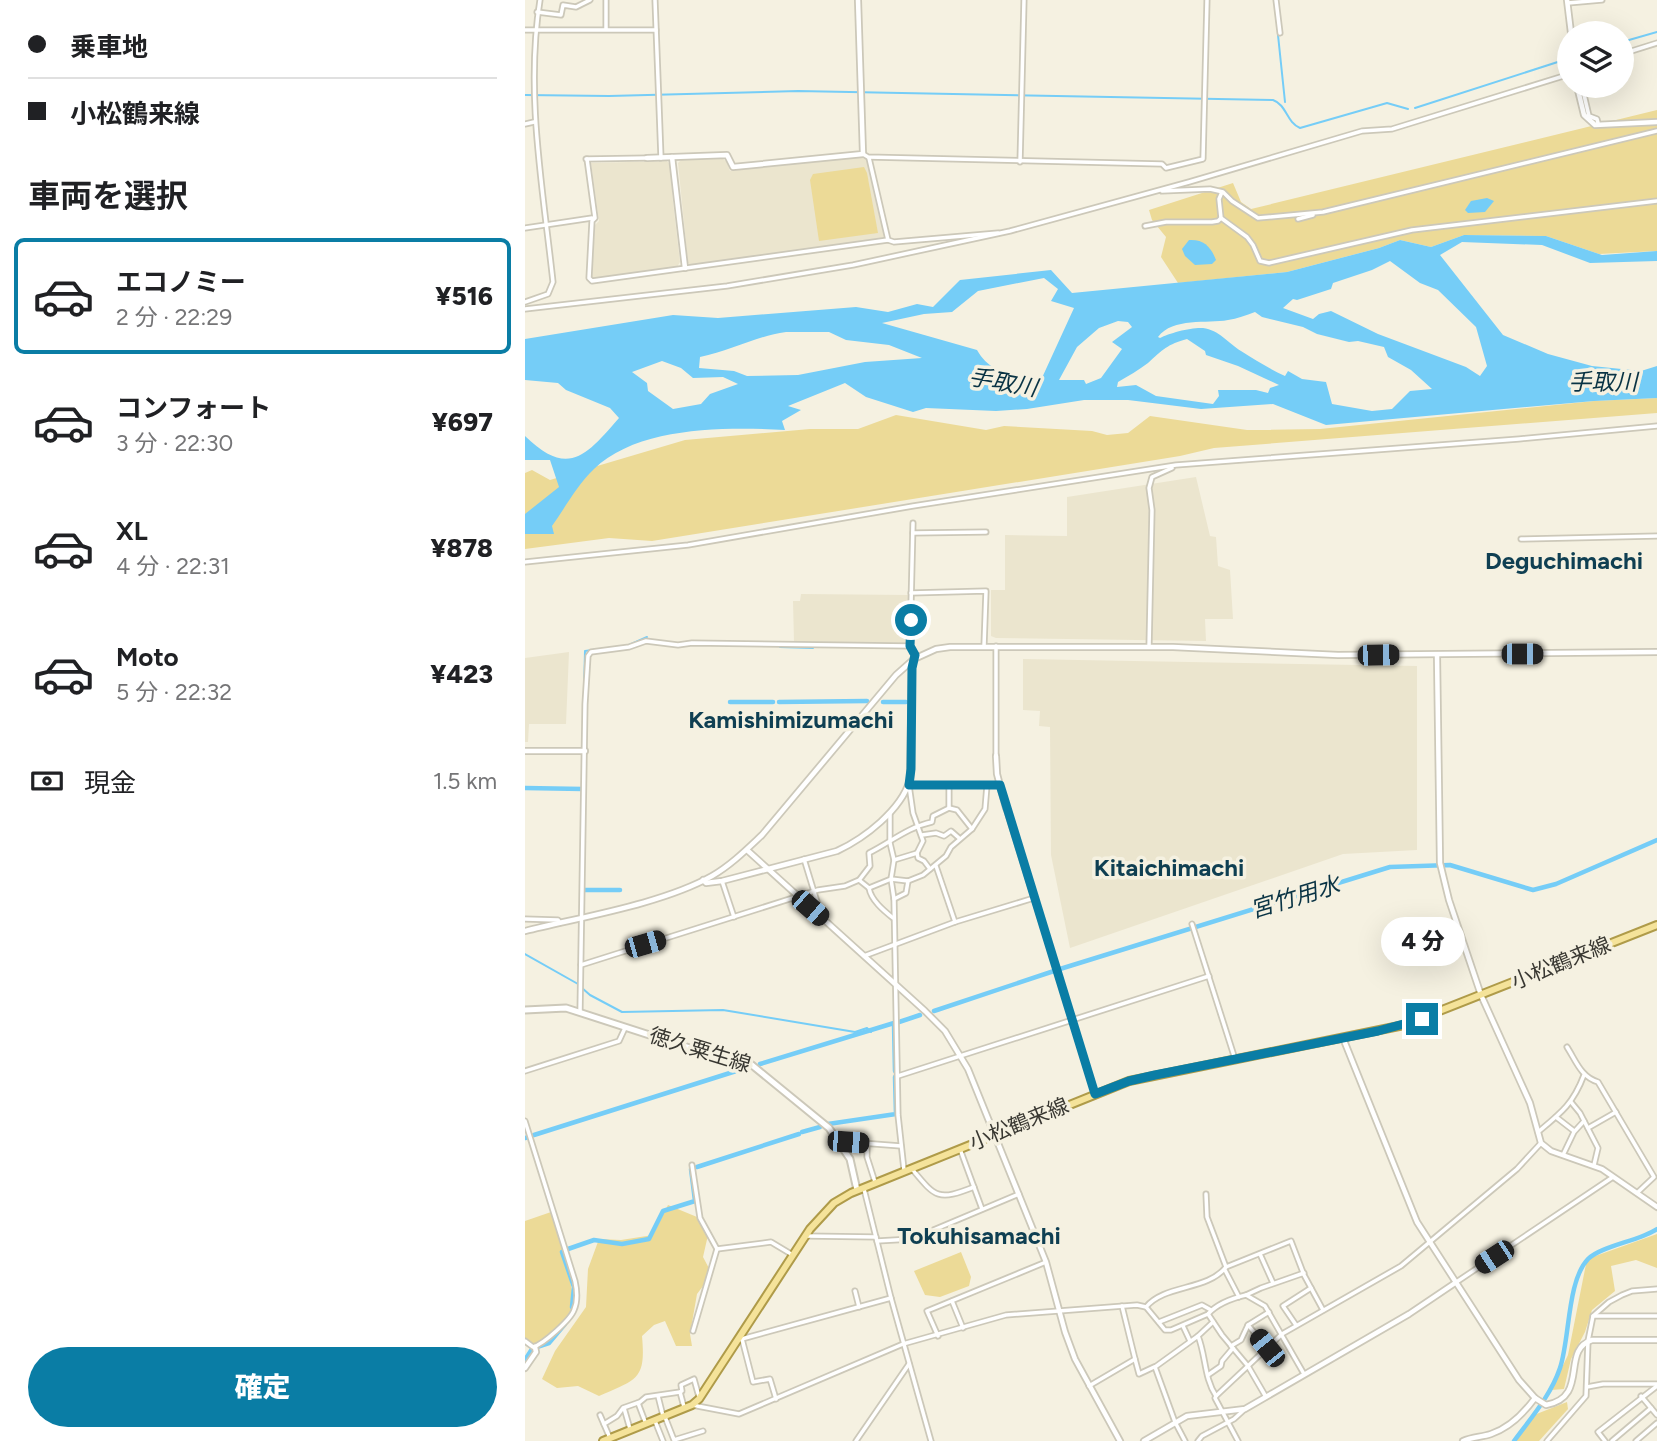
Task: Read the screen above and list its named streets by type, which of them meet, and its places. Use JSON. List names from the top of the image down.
{
  "streets": {
    "main road": ["小松鶴来線", "徳久粟生線"]
  },
  "crossings": [
    ["小松鶴来線", "徳久粟生線"]
  ],
  "districts": [
    "Deguchimachi",
    "Kamishimizumachi",
    "Kitaichimachi",
    "Tokuhisamachi"
  ],
  "water": ["手取川", "宮竹用水"],
  "page": {
    "banner": ["乗車地", "小松鶴来線"],
    "heading": "車両を選択",
    "list": [
      {
        "name": "エコノミー",
        "note": "2 分 · 22:29",
        "value": "¥516"
      },
      {
        "name": "コンフォート",
        "note": "3 分 · 22:30",
        "value": "¥697"
      },
      {
        "name": "XL",
        "note": "4 分 · 22:31",
        "value": "¥878"
      },
      {
        "name": "Moto",
        "note": "5 分 · 22:32",
        "value": "¥423"
      }
    ],
    "pay": ["現金", "1.5 km"],
    "bubble": "4 分",
    "buttons": "確定"
  }
}
